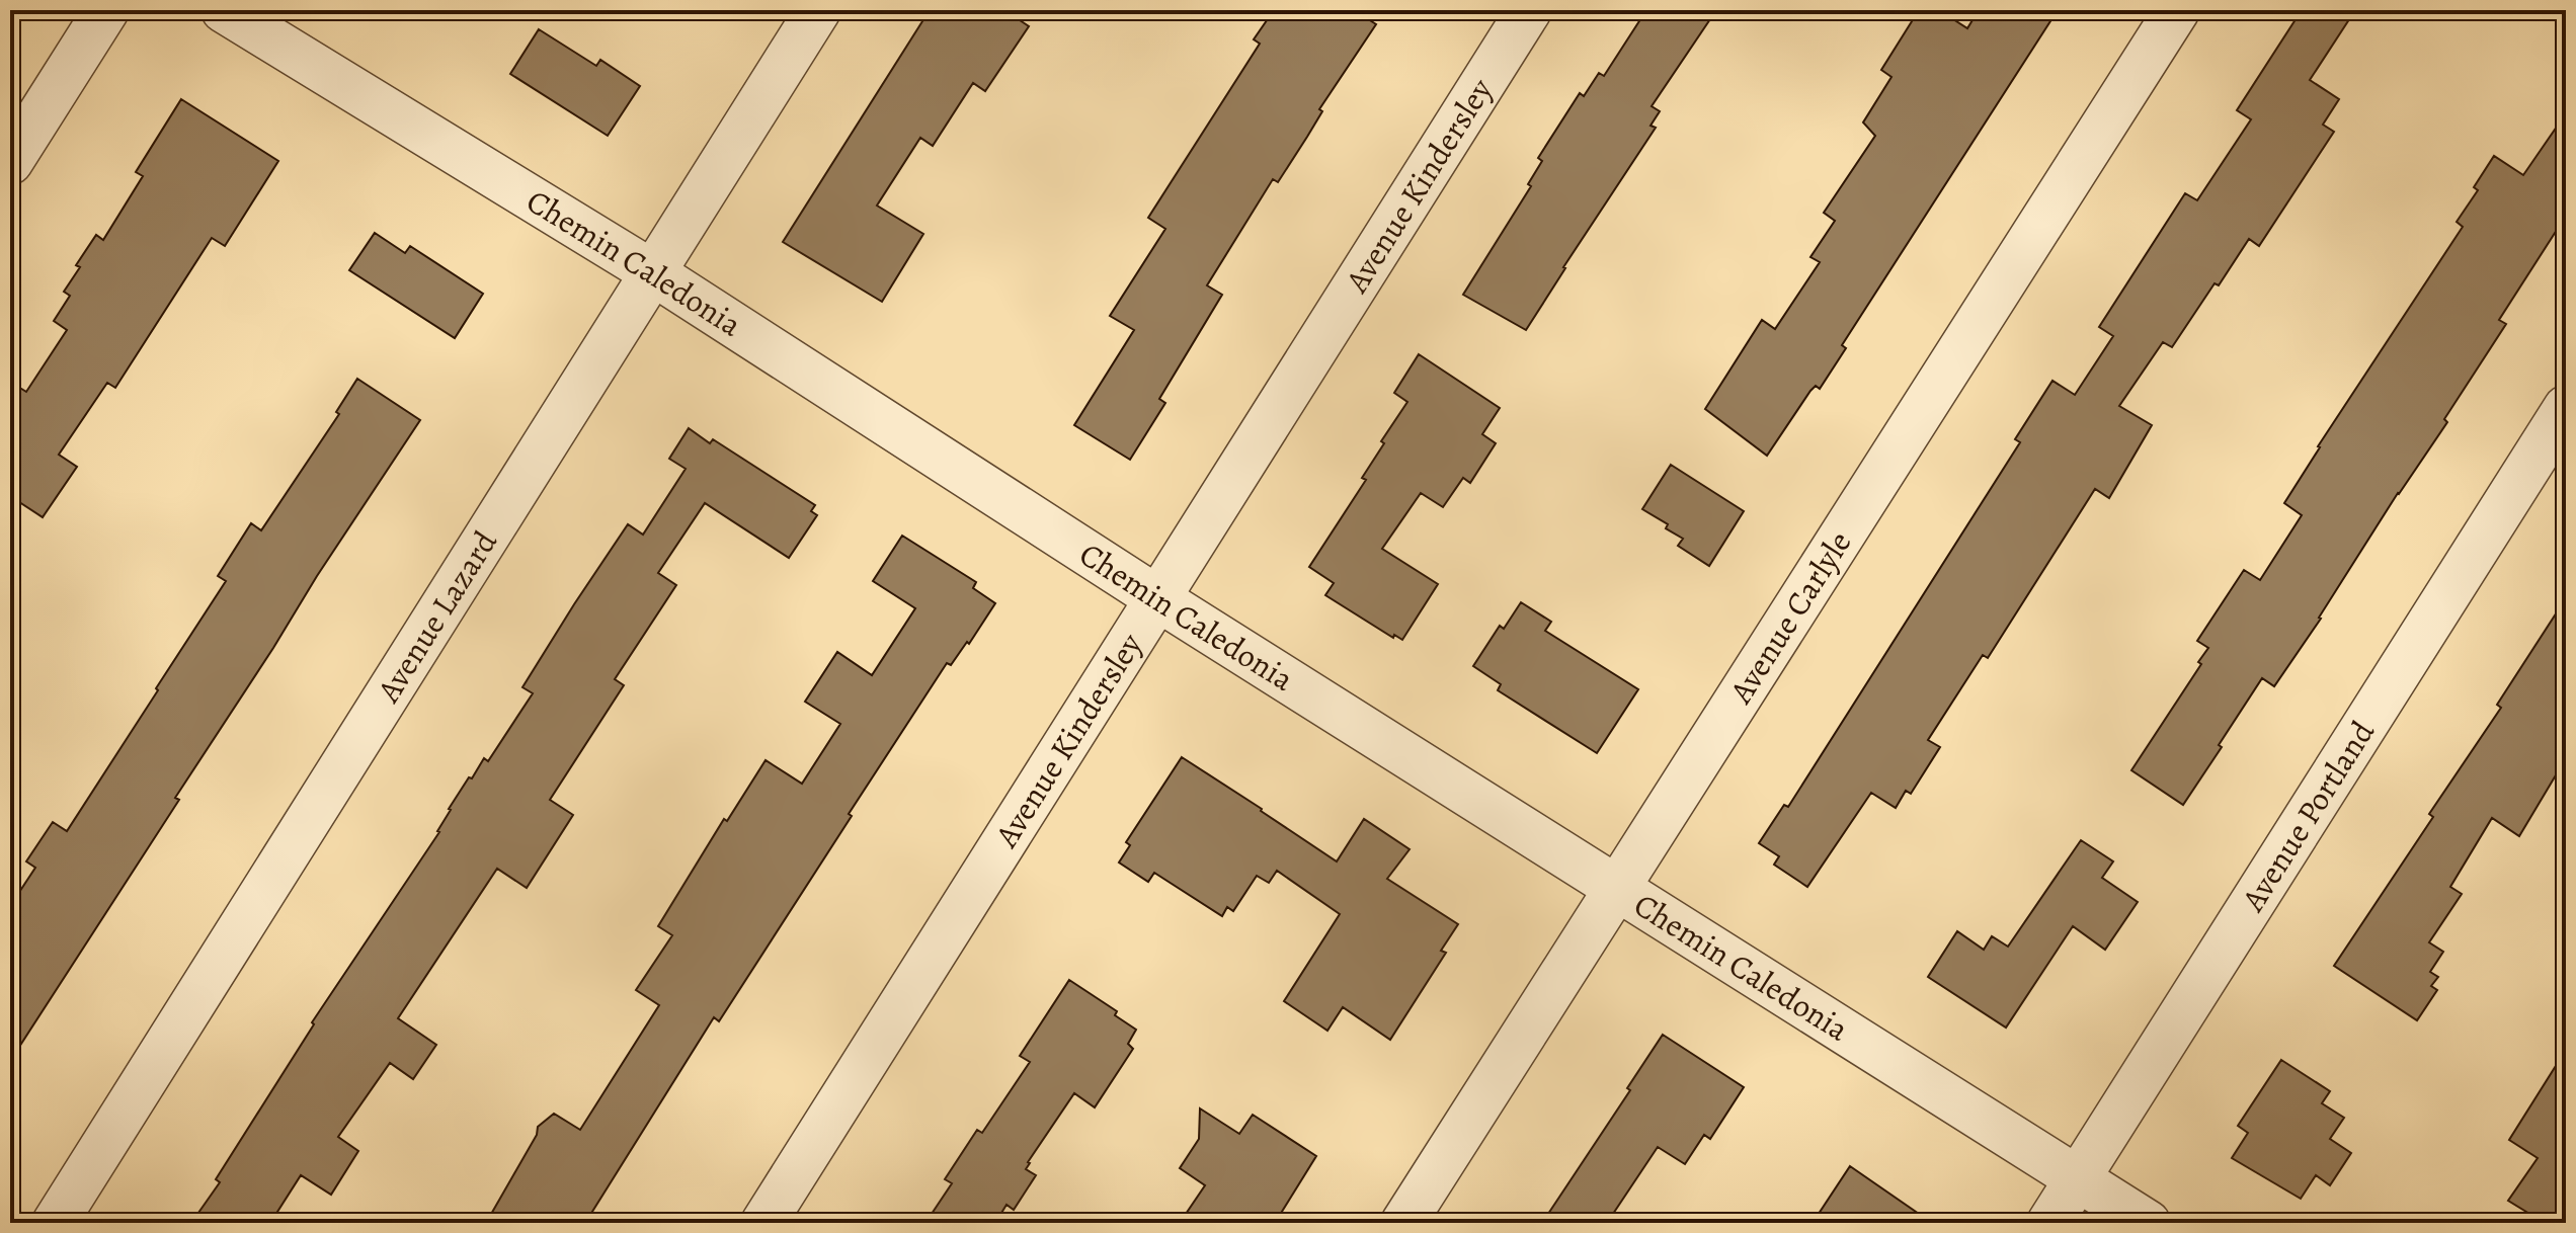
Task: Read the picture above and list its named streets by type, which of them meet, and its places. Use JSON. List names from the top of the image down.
{
  "streets": {
    "street": [
      "Avenue Kindersley",
      "Chemin Caledonia",
      "Avenue Lazard",
      "Avenue Carlyle",
      "Avenue Portland"
    ]
  },
  "crossings": [
    ["Avenue Kindersley", "Chemin Caledonia"],
    ["Chemin Caledonia", "Avenue Lazard"],
    ["Chemin Caledonia", "Avenue Carlyle"],
    ["Chemin Caledonia", "Avenue Portland"]
  ]
}
